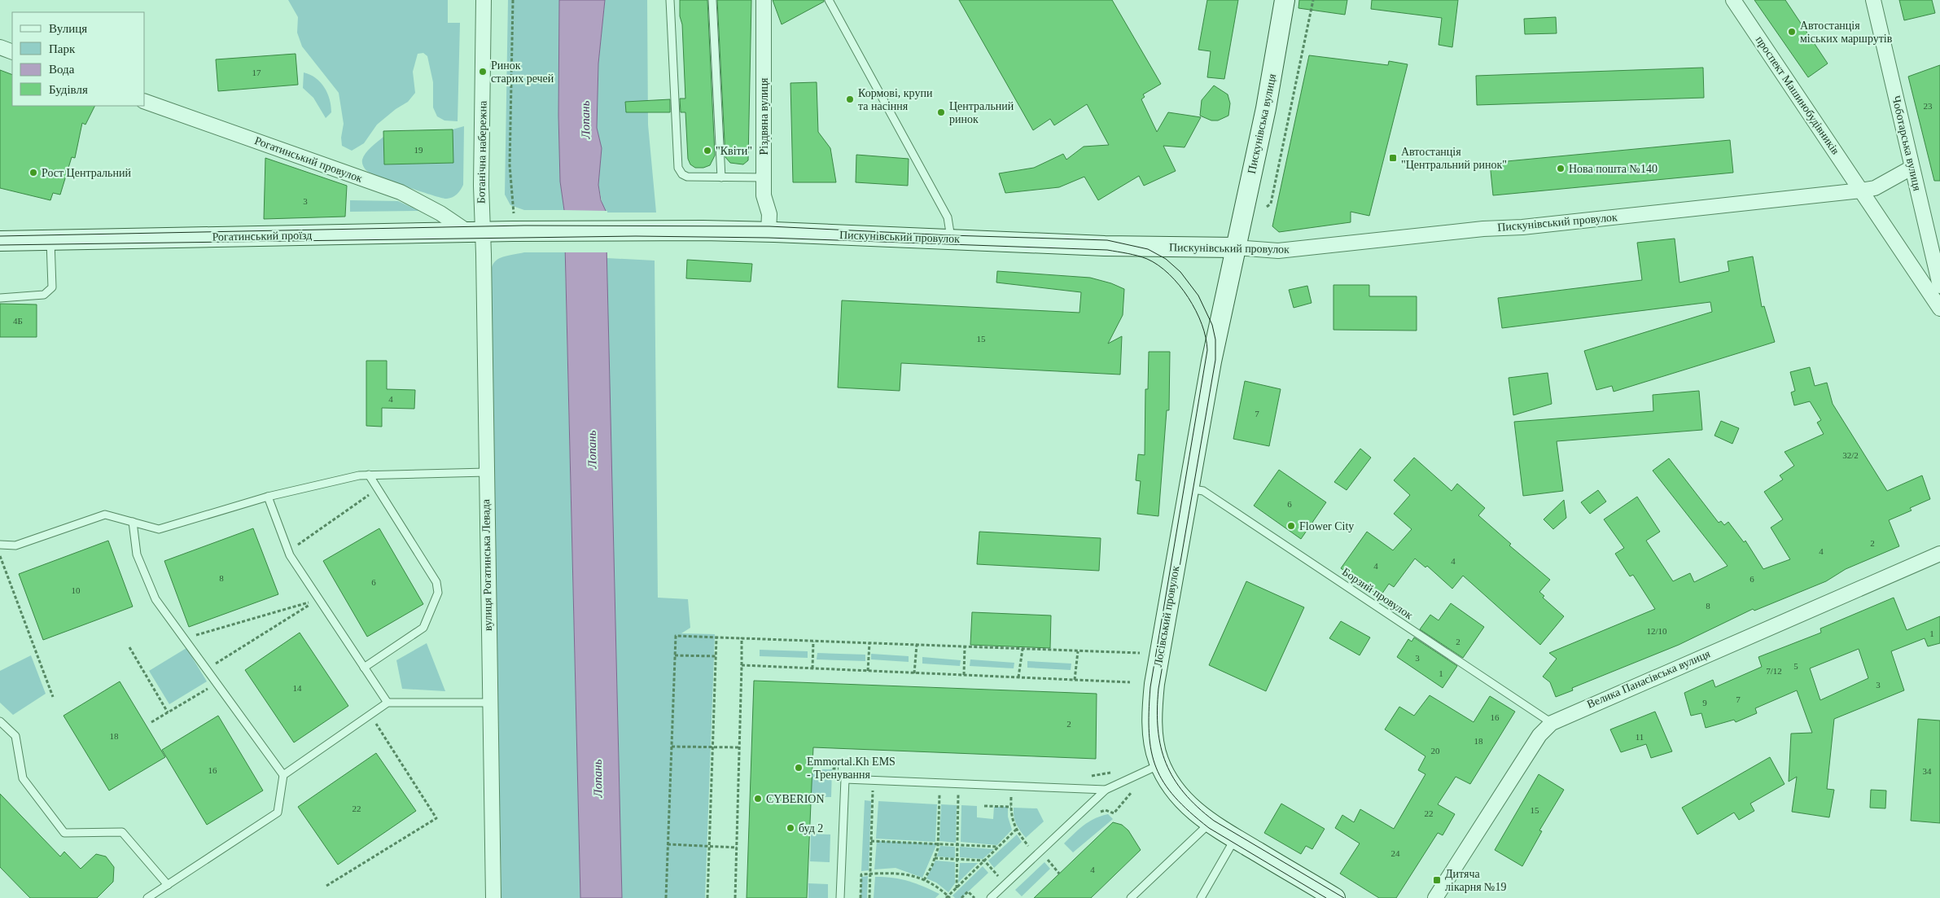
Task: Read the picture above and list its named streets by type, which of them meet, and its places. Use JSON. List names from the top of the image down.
{
  "streets": {
    "street": [
      "проспект Машинобудівників",
      "Різдвяна вулиця",
      "Пискунівська вулиця",
      "Чоботарська вулиця",
      "Ботанічна набережна",
      "Рогатинський провулок",
      "Пискунівський провулок",
      "Рогатинський проїзд",
      "вулиця Рогатинська Левада",
      "Лосівський провулок",
      "Велика Панасівська вулиця"
    ],
    "lane": ["Борзий провулок"]
  },
  "crossings": [
    ["проспект Машинобудівників", "Пискунівський провулок"],
    ["Різдвяна вулиця", "Пискунівський провулок"],
    ["Пискунівська вулиця", "Пискунівський провулок"],
    ["Пискунівська вулиця", "Лосівський провулок"],
    ["Чоботарська вулиця", "Пискунівський провулок"],
    ["Ботанічна набережна", "Рогатинський провулок"],
    ["Ботанічна набережна", "Рогатинський проїзд"],
    ["Ботанічна набережна", "вулиця Рогатинська Левада"],
    ["Рогатинський провулок", "Рогатинський проїзд"],
    ["Рогатинський провулок", "вулиця Рогатинська Левада"],
    ["Пискунівський провулок", "Рогатинський проїзд"],
    ["Пискунівський провулок", "Лосівський провулок"],
    ["Рогатинський проїзд", "вулиця Рогатинська Левада"],
    ["Борзий провулок", "Лосівський провулок"],
    ["Борзий провулок", "Велика Панасівська вулиця"]
  ],
  "water": ["Лопань"],
  "places": {
    "other": [
      "Автостанція міських маршрутів",
      "Ринок старих речей",
      "Кормові, крупи та насіння",
      "Центральний ринок",
      "\"Квіти\"",
      "Нова пошта №140",
      "Рост Центральний",
      "Flower City",
      "Emmortal.Kh EMS - Тренування",
      "CYBERION",
      "буд 2"
    ],
    "transit": ["Автостанція \"Центральний ринок\"", "Дитяча лікарня №19"]
  },
  "house_numbers": [
    "17",
    "23",
    "19",
    "3",
    "4Б",
    "15",
    "4",
    "7",
    "32/2",
    "6",
    "2",
    "4",
    "4",
    "4",
    "8",
    "6",
    "6",
    "10",
    "8",
    "12/10",
    "1",
    "2",
    "3",
    "5",
    "7/12",
    "1",
    "3",
    "14",
    "7",
    "9",
    "16",
    "2",
    "18",
    "11",
    "18",
    "20",
    "16",
    "34",
    "22",
    "15",
    "22",
    "24",
    "4"
  ],
  "legend": [
    "Вулиця",
    "Парк",
    "Вода",
    "Будівля"
  ]
}
